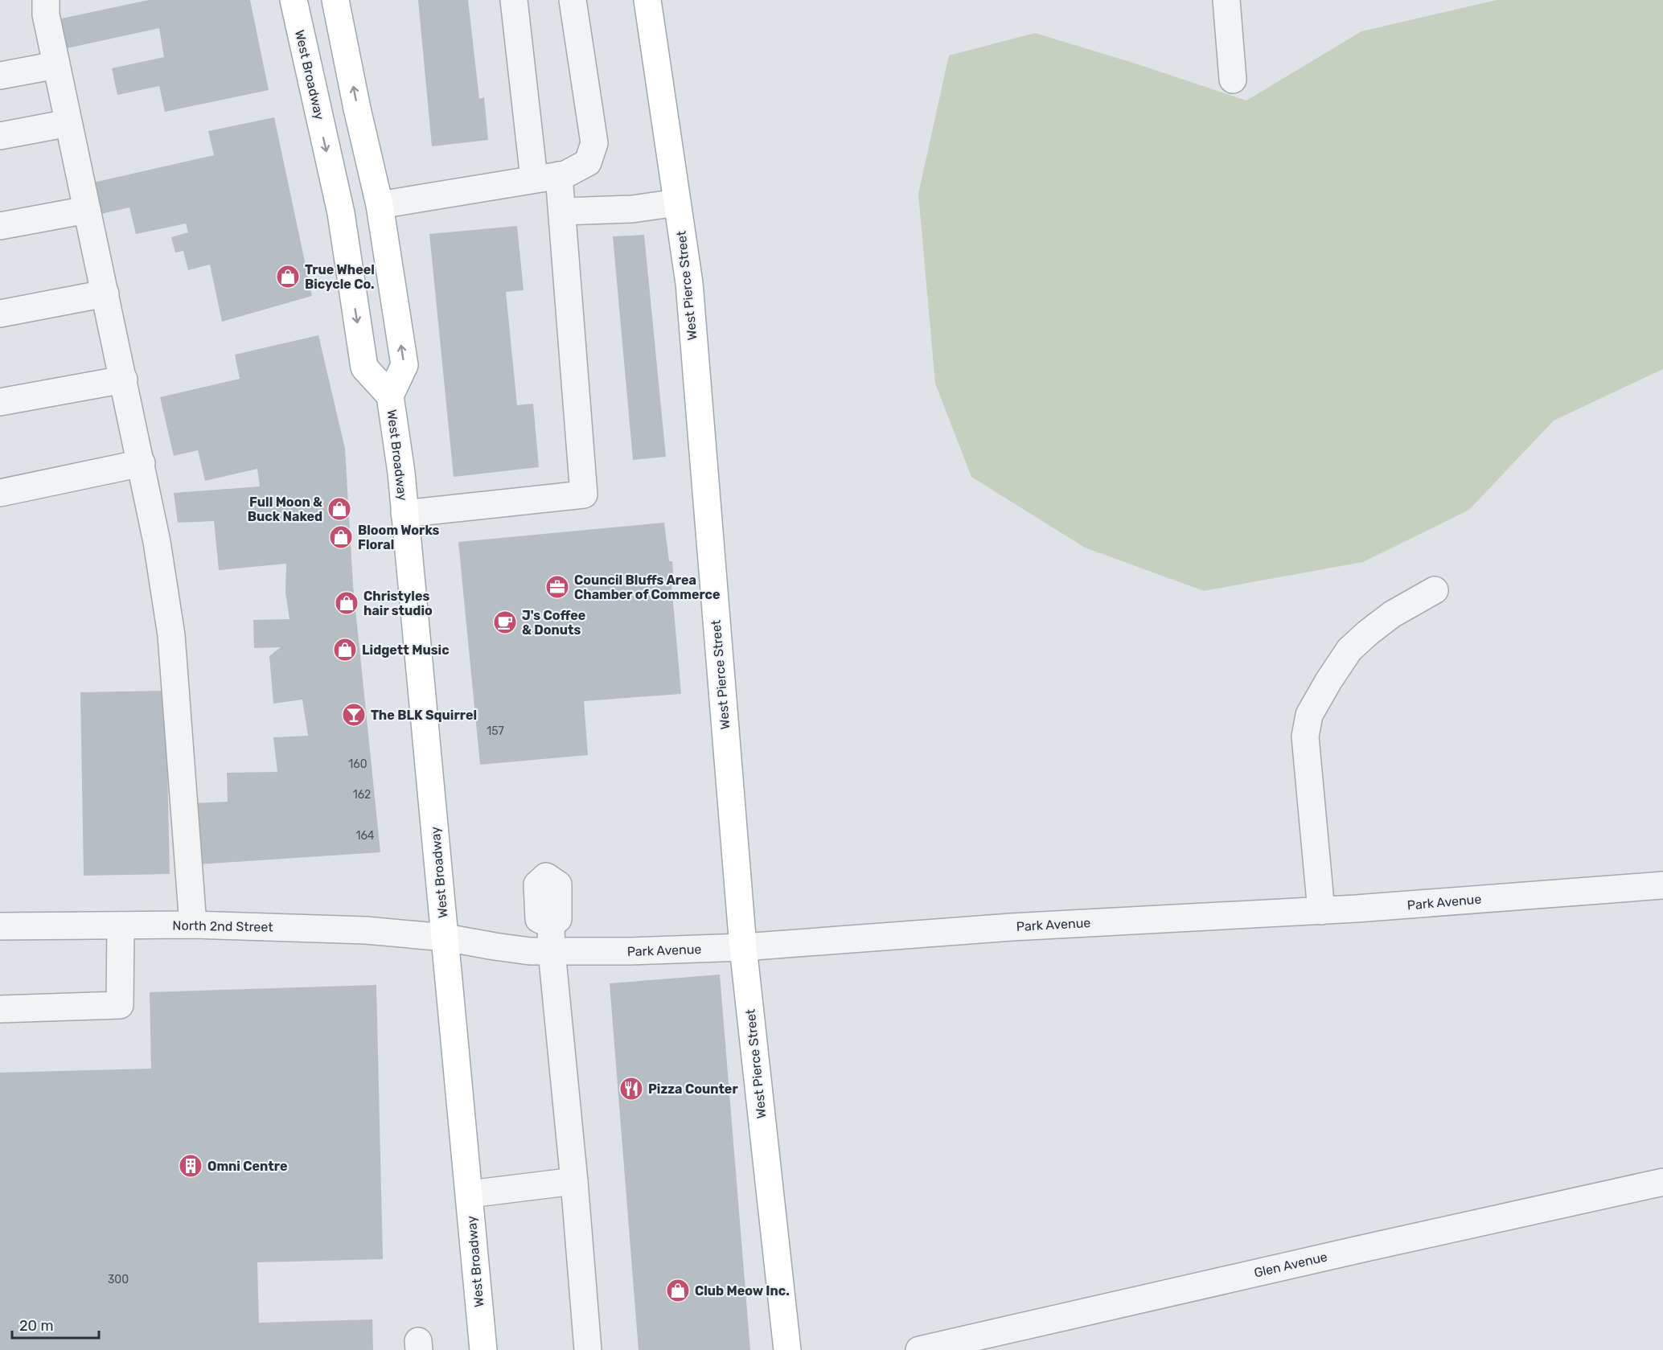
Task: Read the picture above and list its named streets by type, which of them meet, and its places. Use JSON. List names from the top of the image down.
{
  "streets": {
    "main road": ["West Broadway", "West Pierce Street"],
    "street": ["Park Avenue", "North 2nd Street", "Glen Avenue"]
  },
  "crossings": [
    ["West Broadway", "Park Avenue"],
    ["West Broadway", "North 2nd Street"],
    ["West Pierce Street", "Park Avenue"],
    ["Park Avenue", "North 2nd Street"]
  ],
  "places": {
    "shop": [
      "True Wheel Bicycle Co.",
      "Full Moon & Buck Naked",
      "Bloom Works Floral",
      "Christyles hair studio",
      "Lidgett Music",
      "Club Meow Inc."
    ],
    "office": ["Council Bluffs Area Chamber of Commerce"],
    "cafe": ["J's Coffee & Donuts"],
    "bar": ["The BLK Squirrel"],
    "restaurant": ["Pizza Counter"],
    "building": ["Omni Centre"]
  },
  "house_numbers": [
    "157",
    "160",
    "162",
    "164",
    "300"
  ],
  "scale_bar": "20 m"
}
